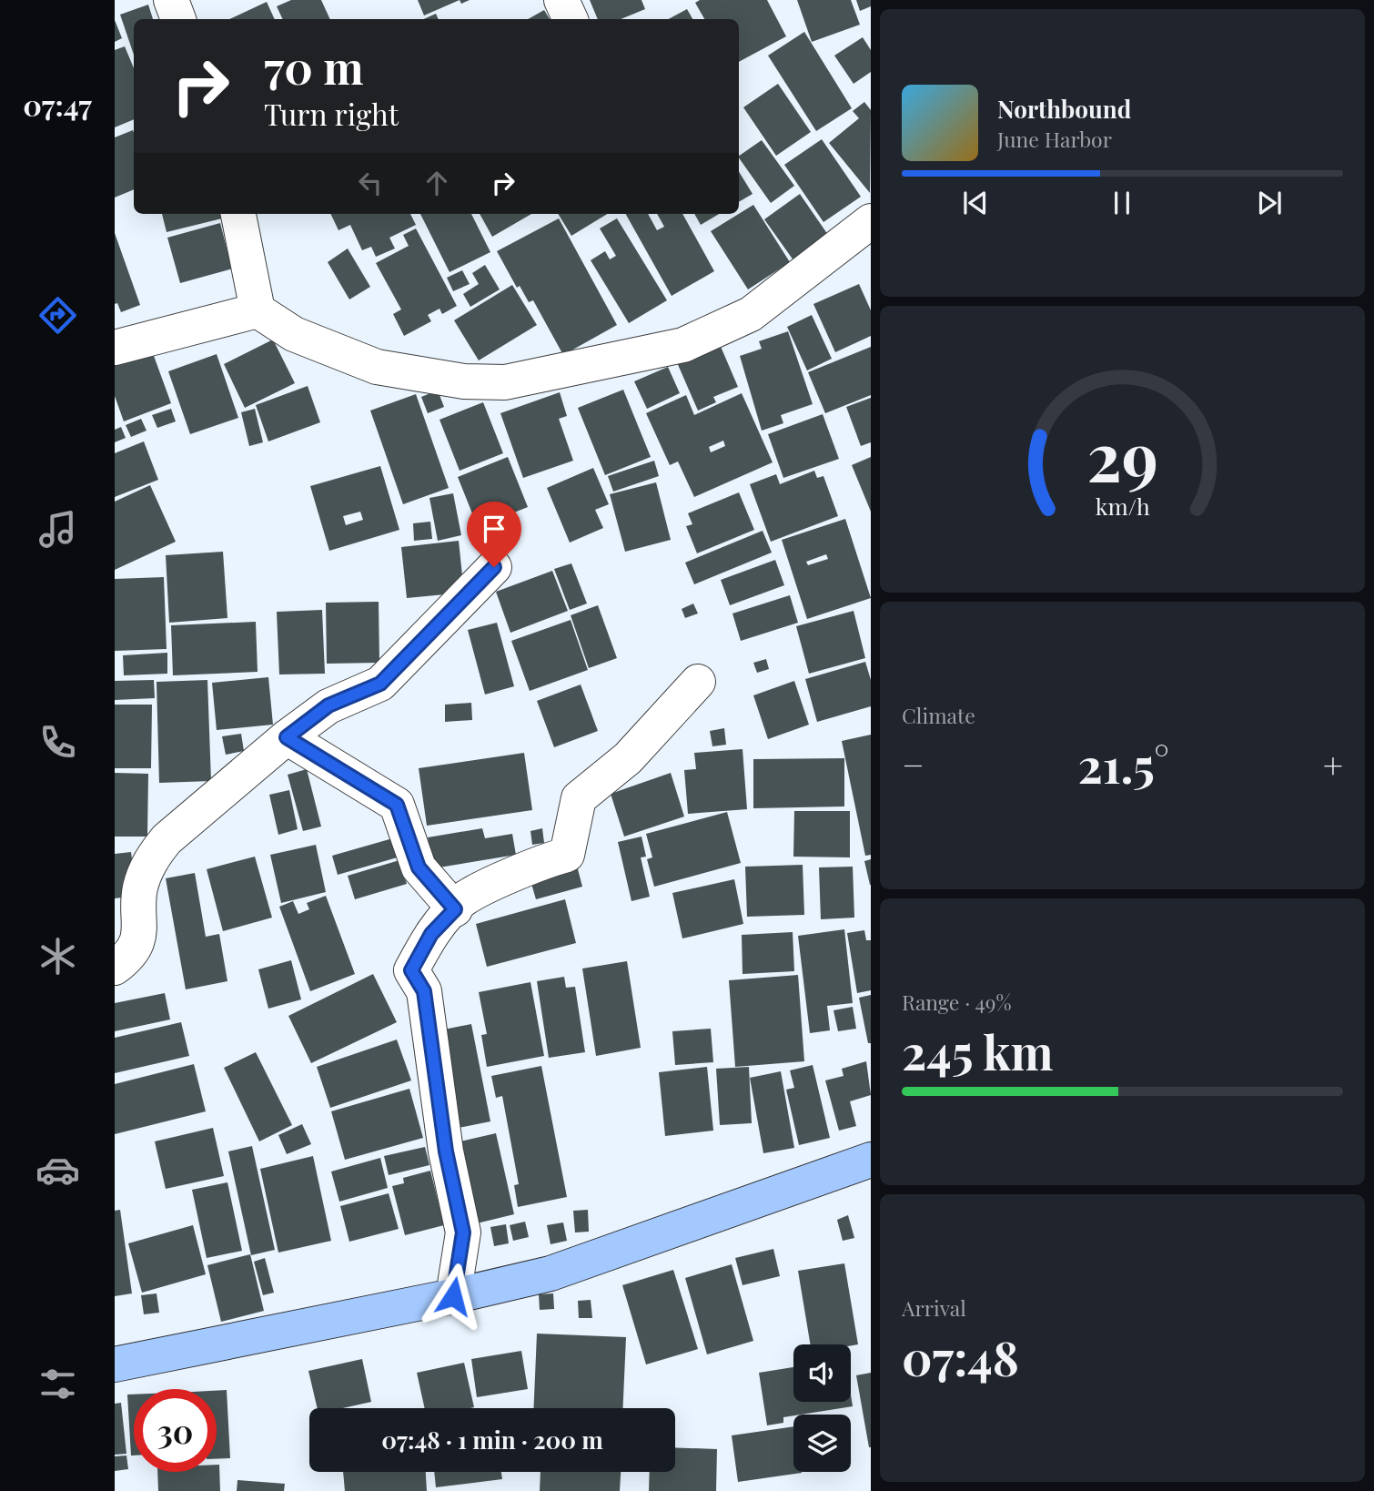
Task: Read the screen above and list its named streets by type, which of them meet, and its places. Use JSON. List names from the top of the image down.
{
  "page": {
    "tabs": "07:47",
    "turn": ["70 m", "Turn right"],
    "song": ["Northbound", "June Harbor"],
    "tile": [
      "Climate",
      ["Range · 49%", "245 km"],
      ["Arrival", "07:48"]
    ],
    "heat": ["−", "21.5°", "+"],
    "limit": "30",
    "trip": "07:48 · 1 min · 200 m",
    "gauge": ["29", "km/h"]
  }
}
